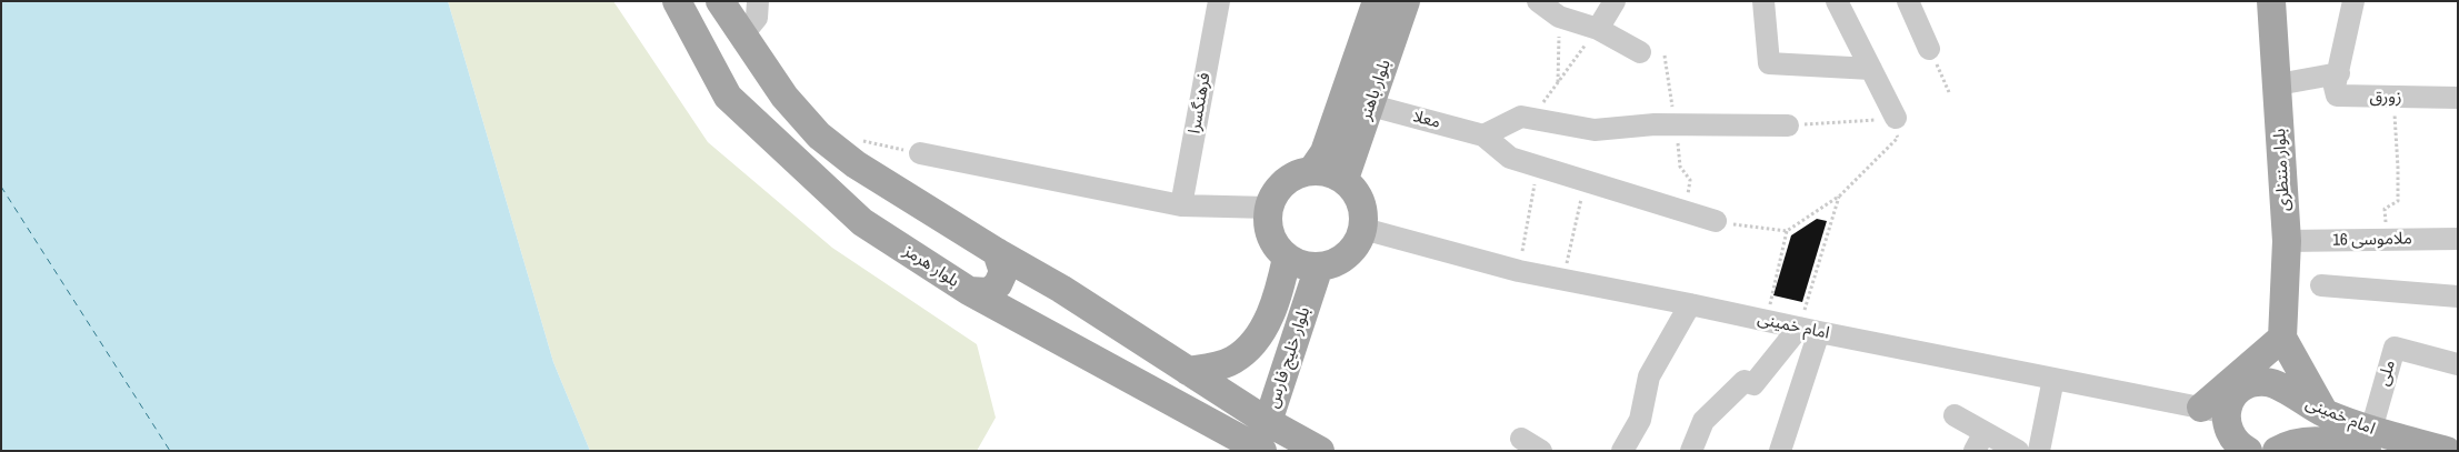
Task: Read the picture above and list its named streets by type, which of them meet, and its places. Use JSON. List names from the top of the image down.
{
  "streets": {
    "main road": [
      "بلوار باهنر",
      "بلوار منتظری",
      "بلوار هرمز",
      "امام خمینی",
      "بلوار خلیج فارس"
    ],
    "street": [
      "زورق",
      "فرهنگسرا",
      "معلا",
      "ملاموسی 16",
      "ملی"
    ]
  },
  "crossings": [
    ["بلوار باهنر", "معلا"],
    ["بلوار باهنر", "امام خمینی"],
    ["بلوار باهنر", "بلوار خلیج فارس"],
    ["بلوار منتظری", "ملاموسی 16"],
    ["بلوار هرمز", "بلوار خلیج فارس"],
    ["امام خمینی", "بلوار خلیج فارس"],
    ["امام خمینی", "ملی"]
  ]
}
